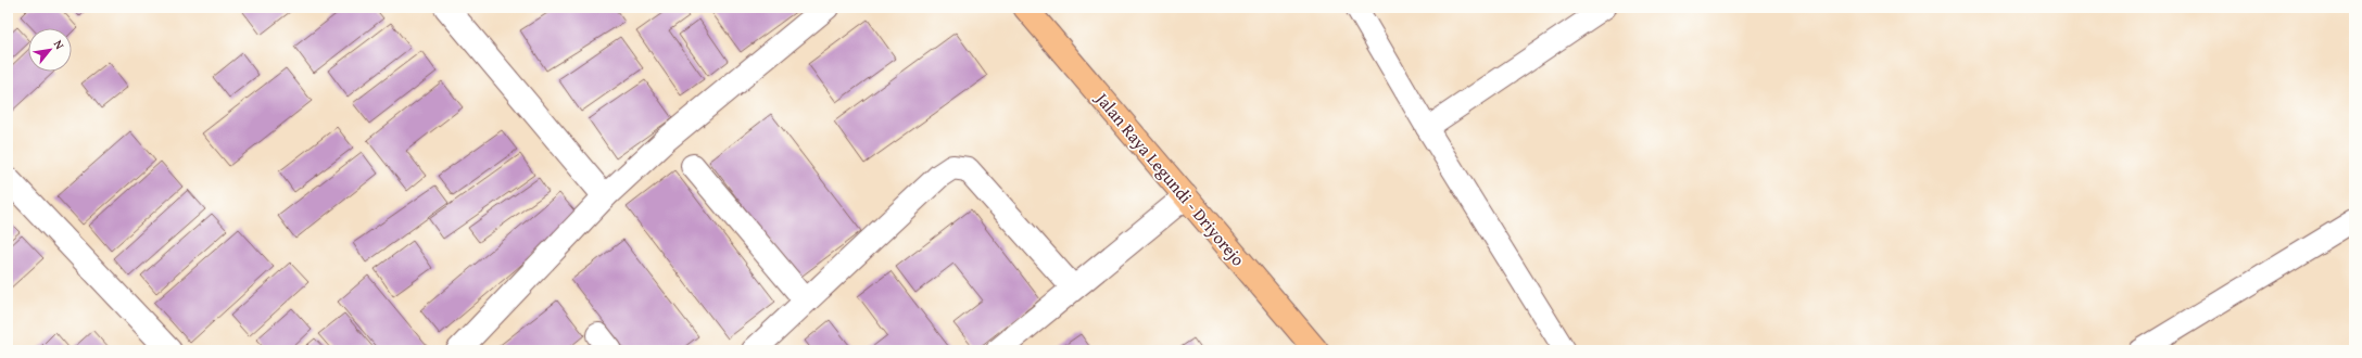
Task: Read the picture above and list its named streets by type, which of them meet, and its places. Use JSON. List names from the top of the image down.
{
  "streets": {
    "main road": ["Jalan Raya Legundi - Driyorejo"]
  },
  "north": "top right"
}
